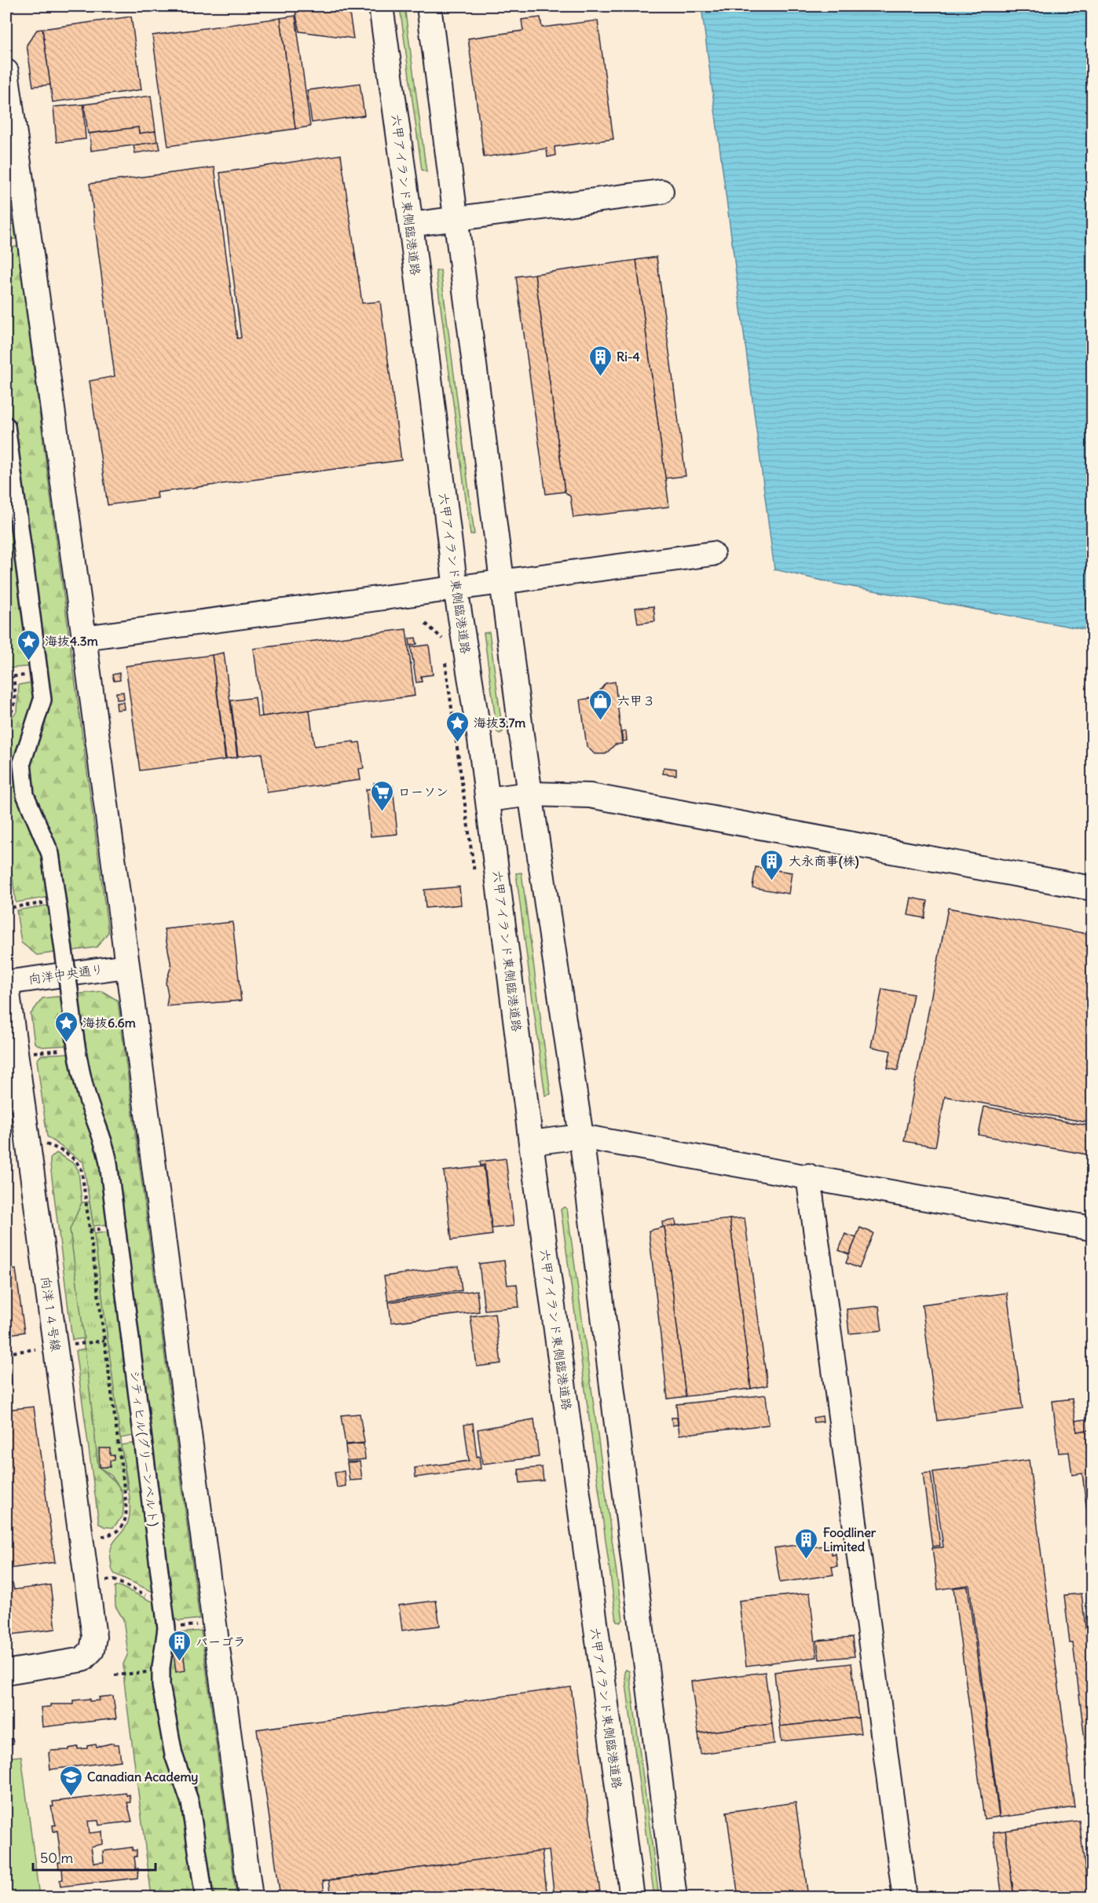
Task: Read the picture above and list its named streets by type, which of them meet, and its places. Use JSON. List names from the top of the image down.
{
  "streets": {
    "street": [
      "六甲アイランド東側臨港道路",
      "向洋中央通り",
      "向洋１４号線",
      "シティヒル(グリーンベルト)"
    ]
  },
  "crossings": [
    ["向洋中央通り", "向洋１４号線"]
  ],
  "places": {
    "building": [
      "Ri-4",
      "大永商事(株)",
      "Foodliner Limited",
      "パーゴラ"
    ],
    "place": ["海抜4.3m", "海抜3.7m", "海抜6.6m"],
    "shop": ["六甲３"],
    "supermarket": ["ローソン"],
    "school or university": ["Canadian Academy"]
  },
  "scale_bar": "50 m"
}
